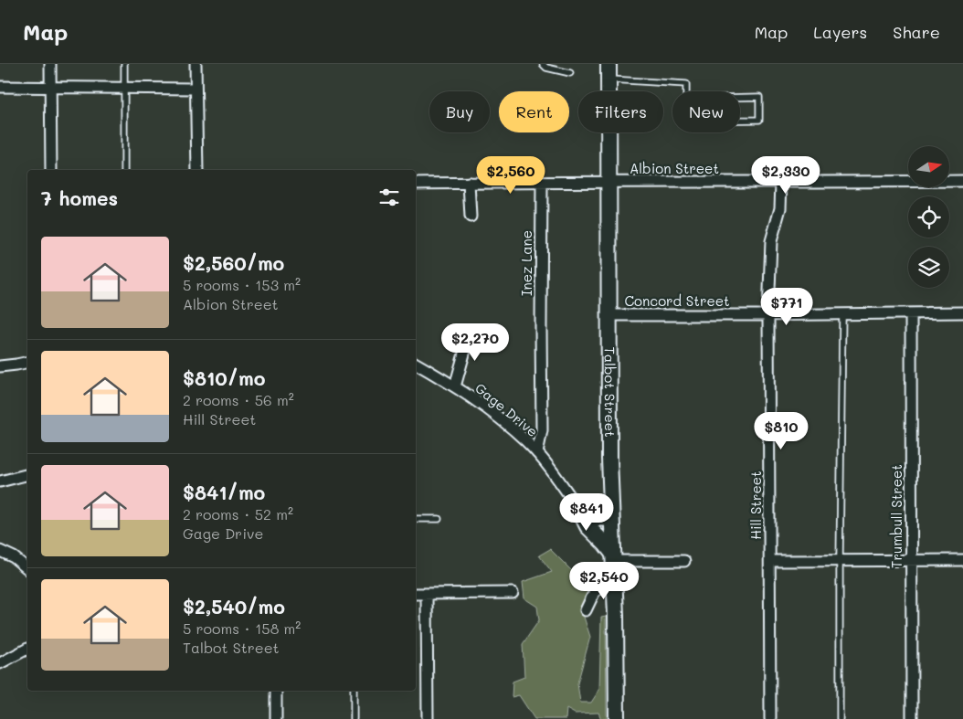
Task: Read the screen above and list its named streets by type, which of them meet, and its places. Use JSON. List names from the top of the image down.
{
  "streets": {
    "main road": ["Talbot Street"],
    "street": [
      "Albion Street",
      "Inez Lane",
      "Concord Street",
      "Gage Drive",
      "Hill Street",
      "Trumbull Street"
    ]
  },
  "crossings": [
    ["Albion Street", "Inez Lane"],
    ["Albion Street", "Talbot Street"],
    ["Albion Street", "Hill Street"],
    ["Inez Lane", "Gage Drive"],
    ["Concord Street", "Talbot Street"],
    ["Concord Street", "Hill Street"],
    ["Concord Street", "Trumbull Street"],
    ["Talbot Street", "Gage Drive"]
  ],
  "north": "right",
  "page": {
    "header": "Map",
    "nav": ["Map", "Layers", "Share"],
    "chip": [
      "Buy",
      "Rent",
      "Filters",
      "New"
    ],
    "price": [
      "$2,560",
      "$2,330",
      "$771",
      "$2,270",
      "$810",
      "$841",
      "$2,540"
    ],
    "heading": "7 homes",
    "list": [
      {
        "name": "$2,560/mo",
        "note": "5 rooms · 153 m² · Albion Street"
      },
      {
        "name": "$810/mo",
        "note": "2 rooms · 56 m² · Hill Street"
      },
      {
        "name": "$841/mo",
        "note": "2 rooms · 52 m² · Gage Drive"
      },
      {
        "name": "$2,540/mo",
        "note": "5 rooms · 158 m² · Talbot Street"
      }
    ]
  }
}
